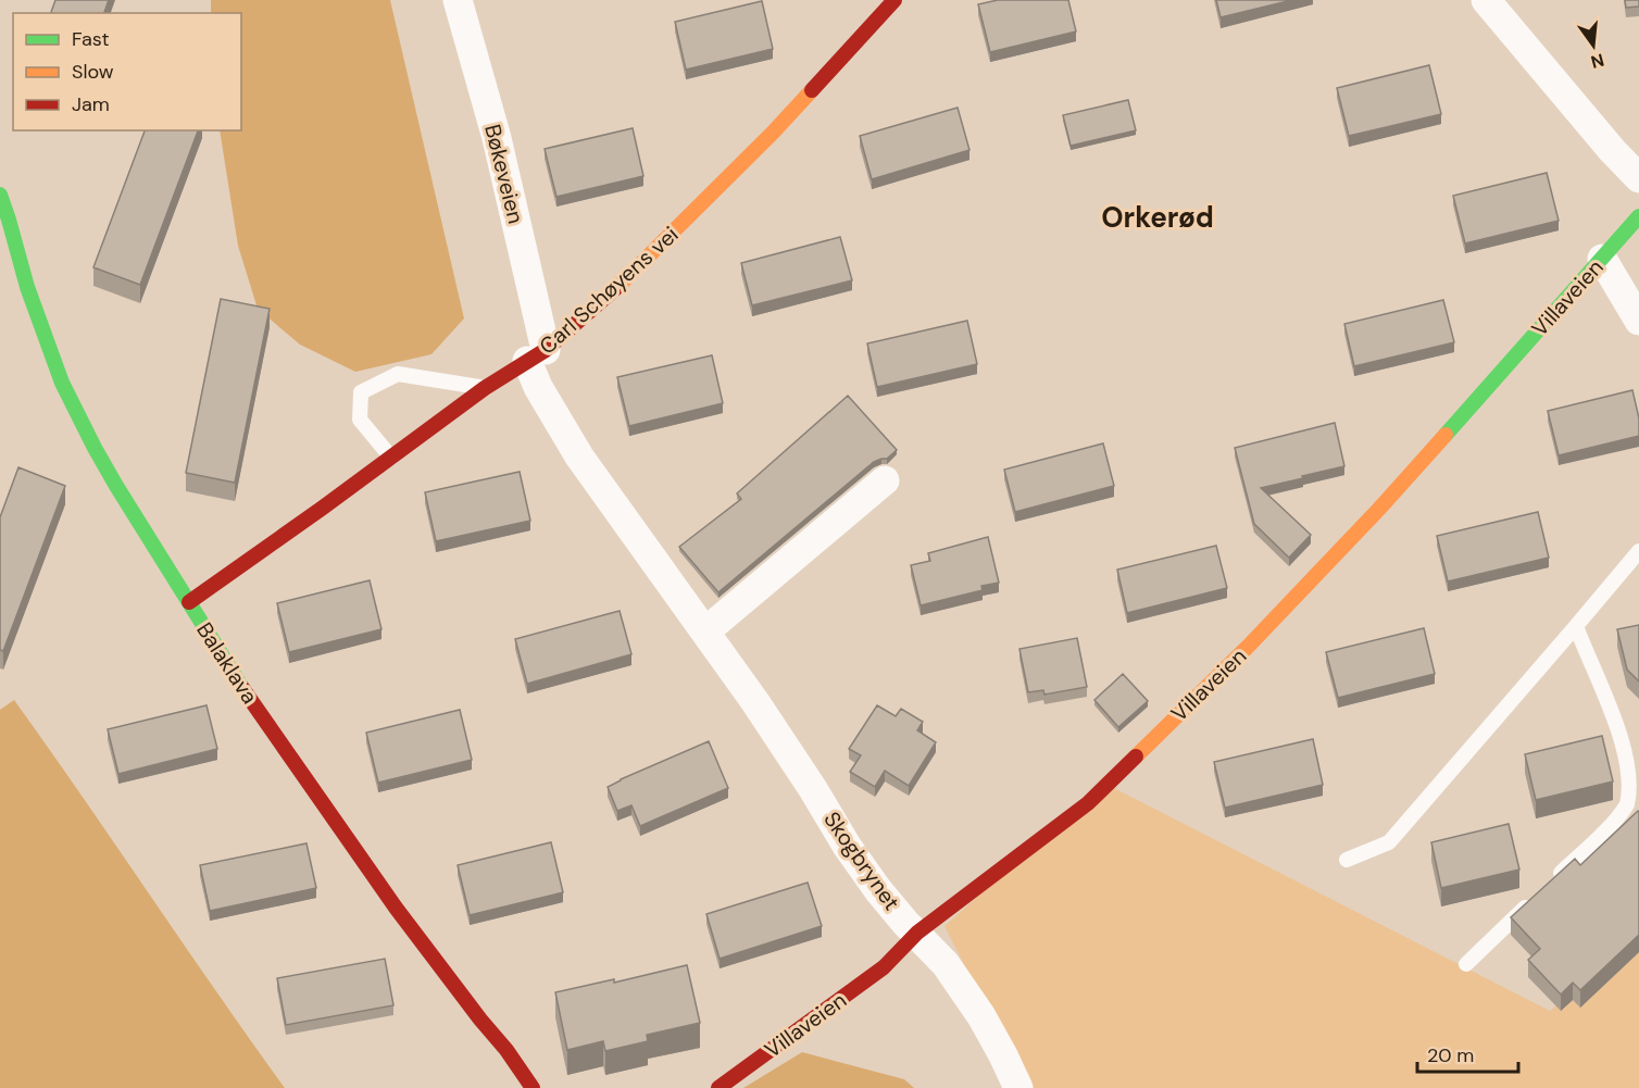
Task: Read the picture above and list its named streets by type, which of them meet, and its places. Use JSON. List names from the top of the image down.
{
  "streets": {
    "street": [
      "Bøkeveien",
      "Carl Schøyens vei",
      "Villaveien",
      "Balaklava",
      "Skogbrynet"
    ]
  },
  "crossings": [
    ["Bøkeveien", "Carl Schøyens vei"],
    ["Bøkeveien", "Skogbrynet"],
    ["Carl Schøyens vei", "Balaklava"],
    ["Carl Schøyens vei", "Skogbrynet"],
    ["Villaveien", "Skogbrynet"]
  ],
  "districts": ["Orkerød"],
  "legend": ["Fast", "Slow", "Jam"],
  "scale_bar": "20 m",
  "north": "bottom"
}
